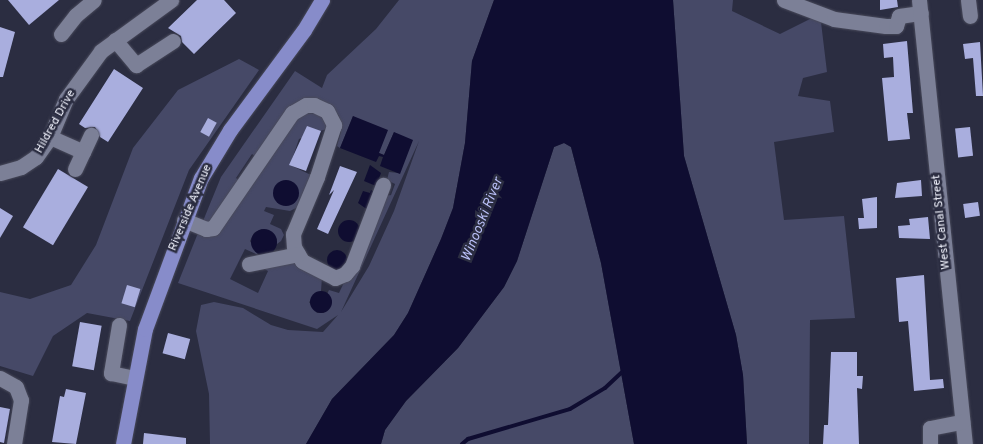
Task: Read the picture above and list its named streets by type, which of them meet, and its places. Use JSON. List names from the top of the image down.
{
  "streets": {
    "main road": ["Riverside Avenue"],
    "street": ["Hildred Drive", "West Canal Street"]
  },
  "water": ["Winooski River"]
}
